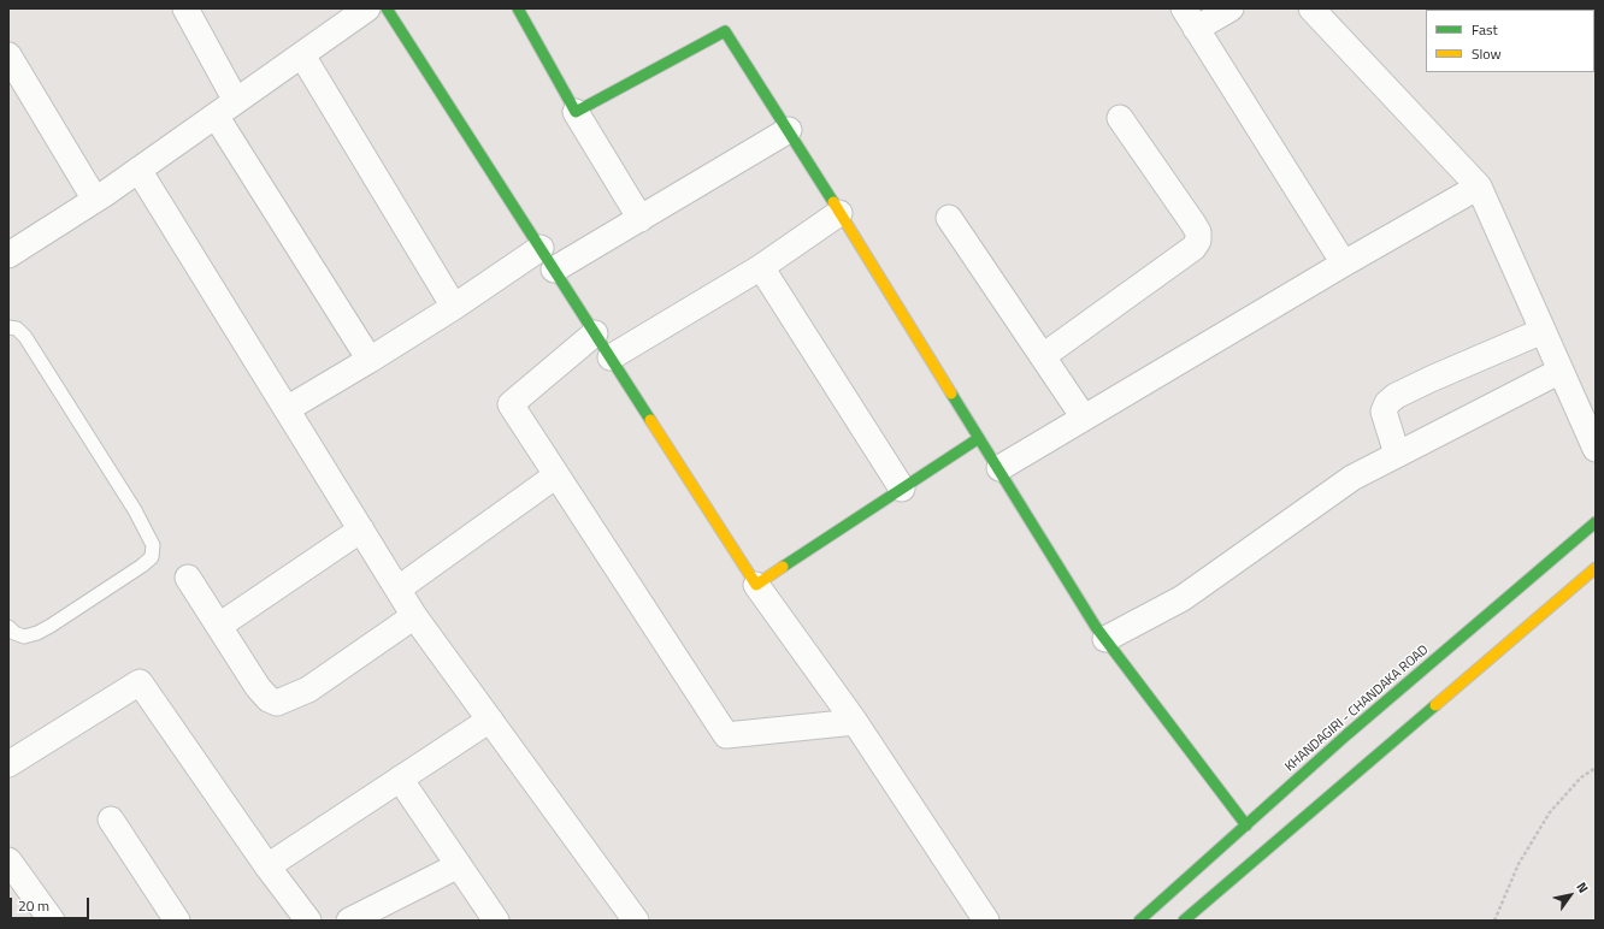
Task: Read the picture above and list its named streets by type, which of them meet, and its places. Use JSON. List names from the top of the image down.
{
  "streets": {
    "street": ["KHANDAGIRI - CHANDAKA ROAD"]
  },
  "legend": ["Fast", "Slow"],
  "scale_bar": "20 m",
  "north": "top right"
}
